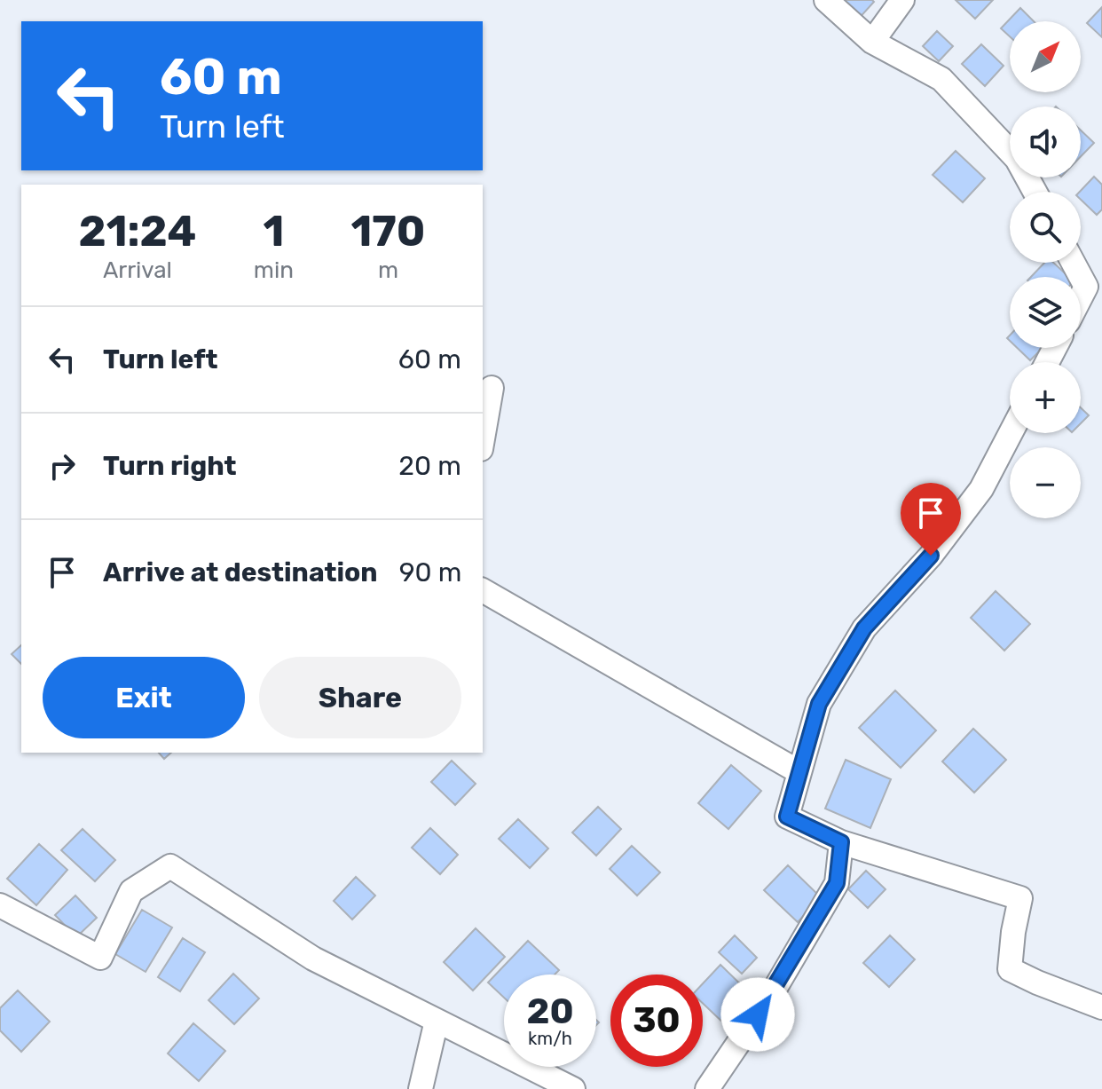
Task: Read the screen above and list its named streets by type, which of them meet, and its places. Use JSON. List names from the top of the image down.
{
  "north": "top right",
  "page": {
    "map_buttons": ["+", "−"],
    "turn": ["60 m", "Turn left"],
    "eta": [
      "21:24",
      "Arrival",
      "1",
      "min",
      "170",
      "m"
    ],
    "list": [
      {
        "name": "Turn left",
        "value": "60 m"
      },
      {
        "name": "Turn right",
        "value": "20 m"
      },
      {
        "name": "Arrive at destination",
        "value": "90 m"
      }
    ],
    "buttons": ["Exit", "Share"],
    "speed": "20 km/h",
    "limit": "30"
  }
}
